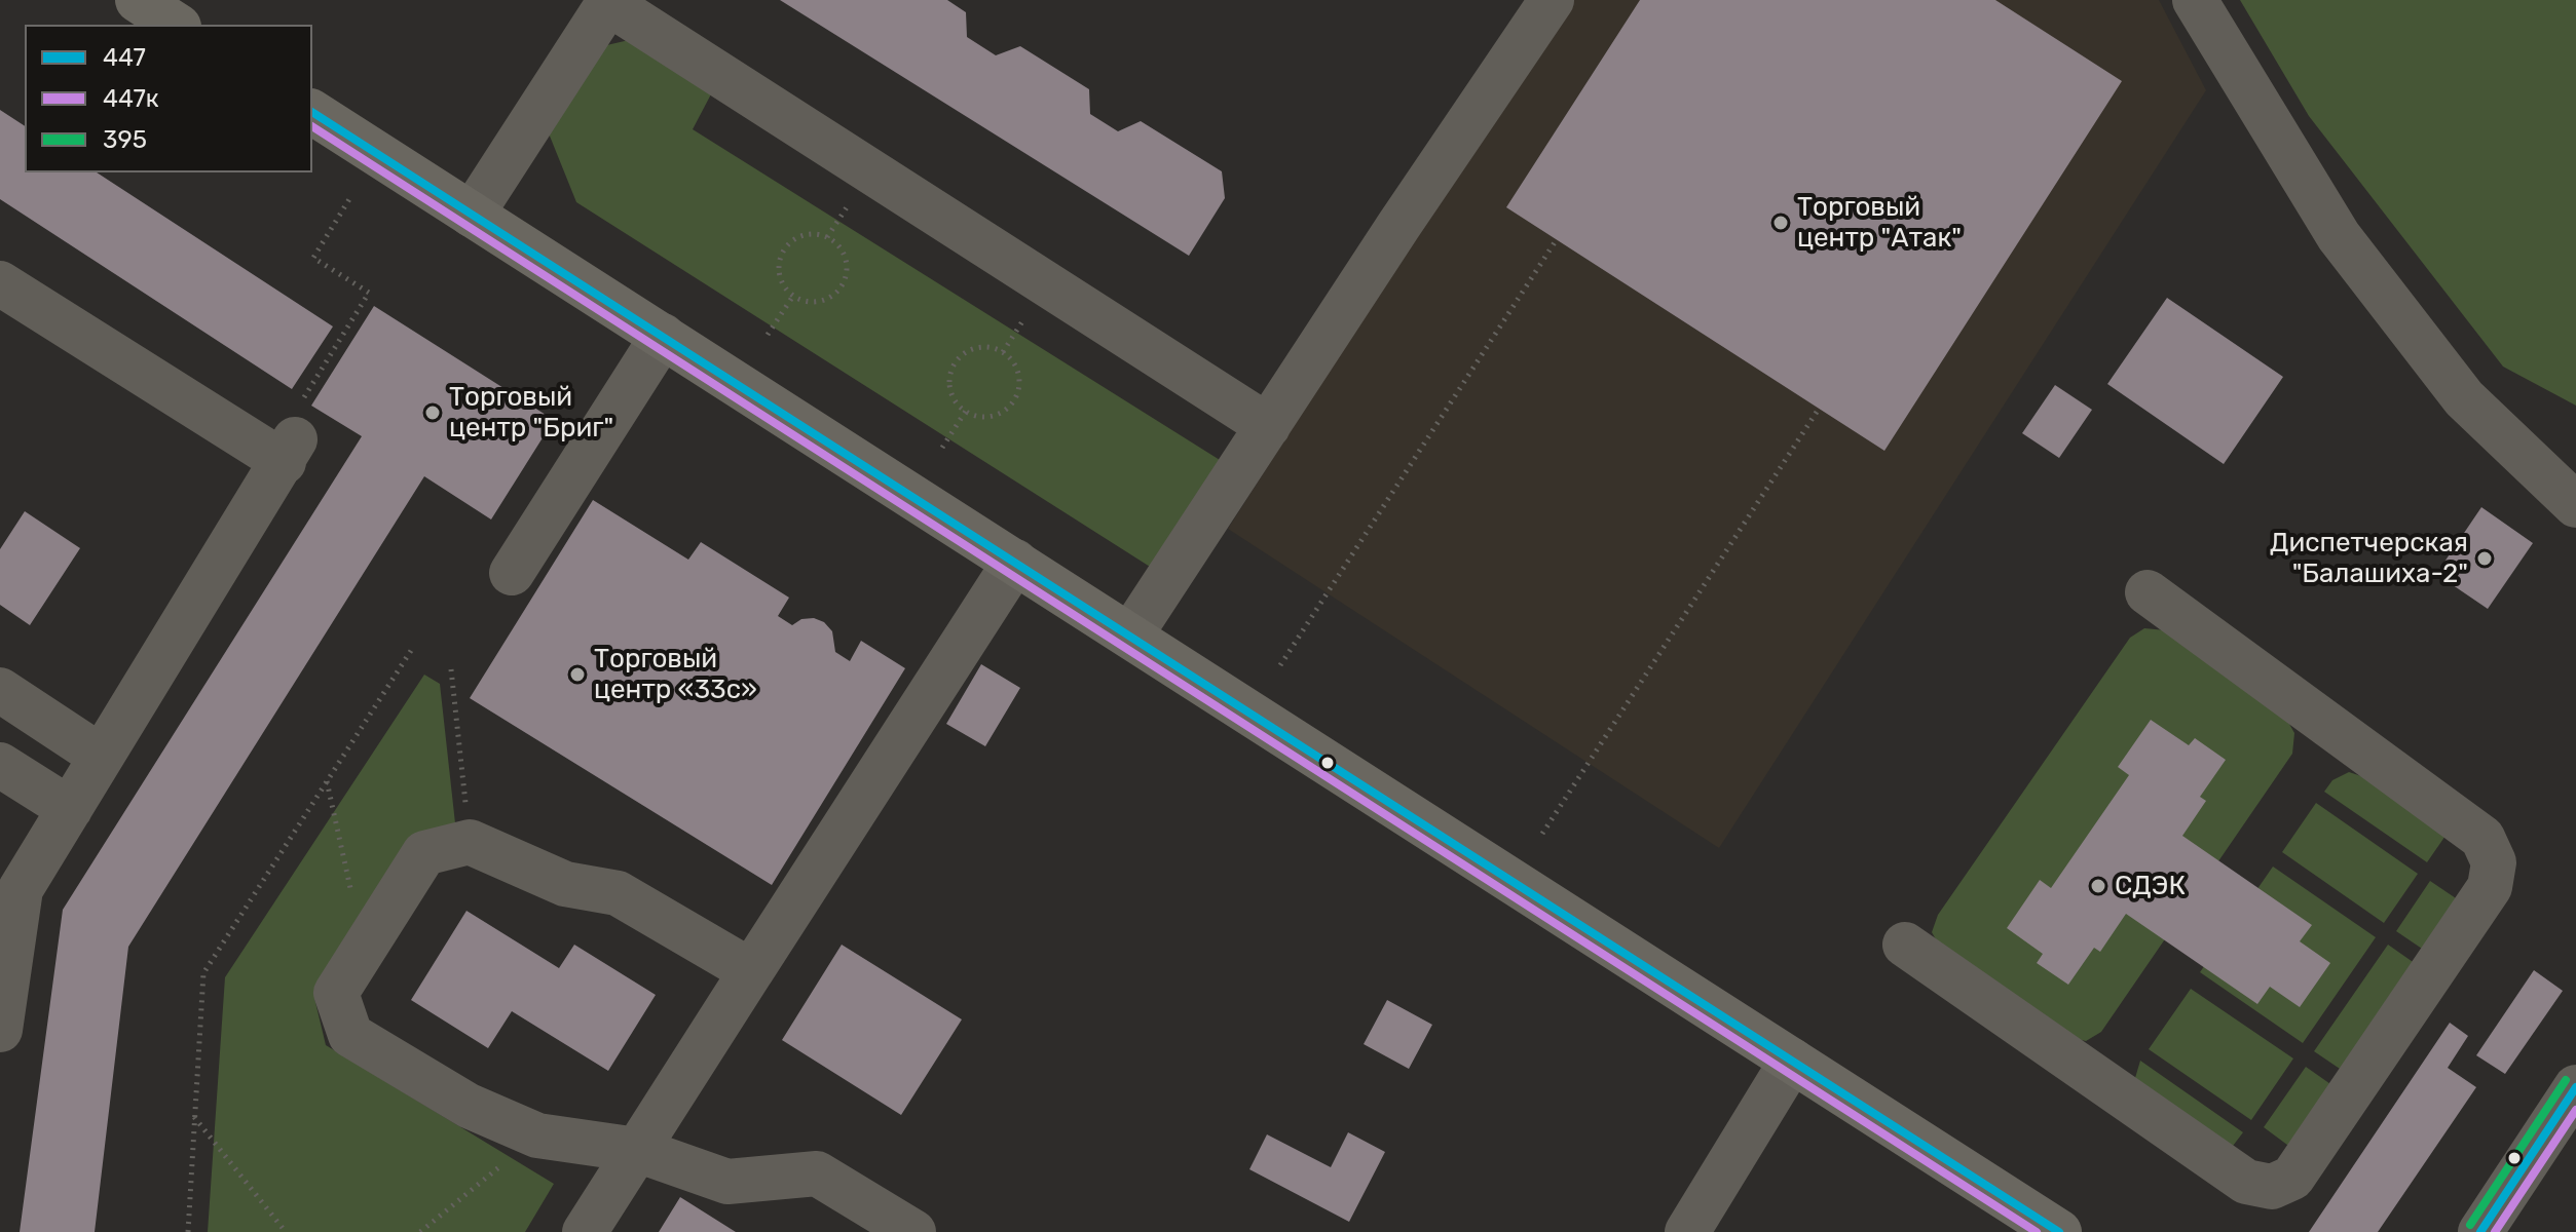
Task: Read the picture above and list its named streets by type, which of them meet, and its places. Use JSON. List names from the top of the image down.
{
  "places": [
    "Торговый центр \"Атак\"",
    "Торговый центр \"Бриг\"",
    "Диспетчерская \"Балашиха-2\"",
    "Торговый центр «33с»",
    "СДЭК"
  ],
  "lines": ["transit line 447", "transit line 447к", "transit line 395"],
  "legend": ["447", "447к", "395"]
}
